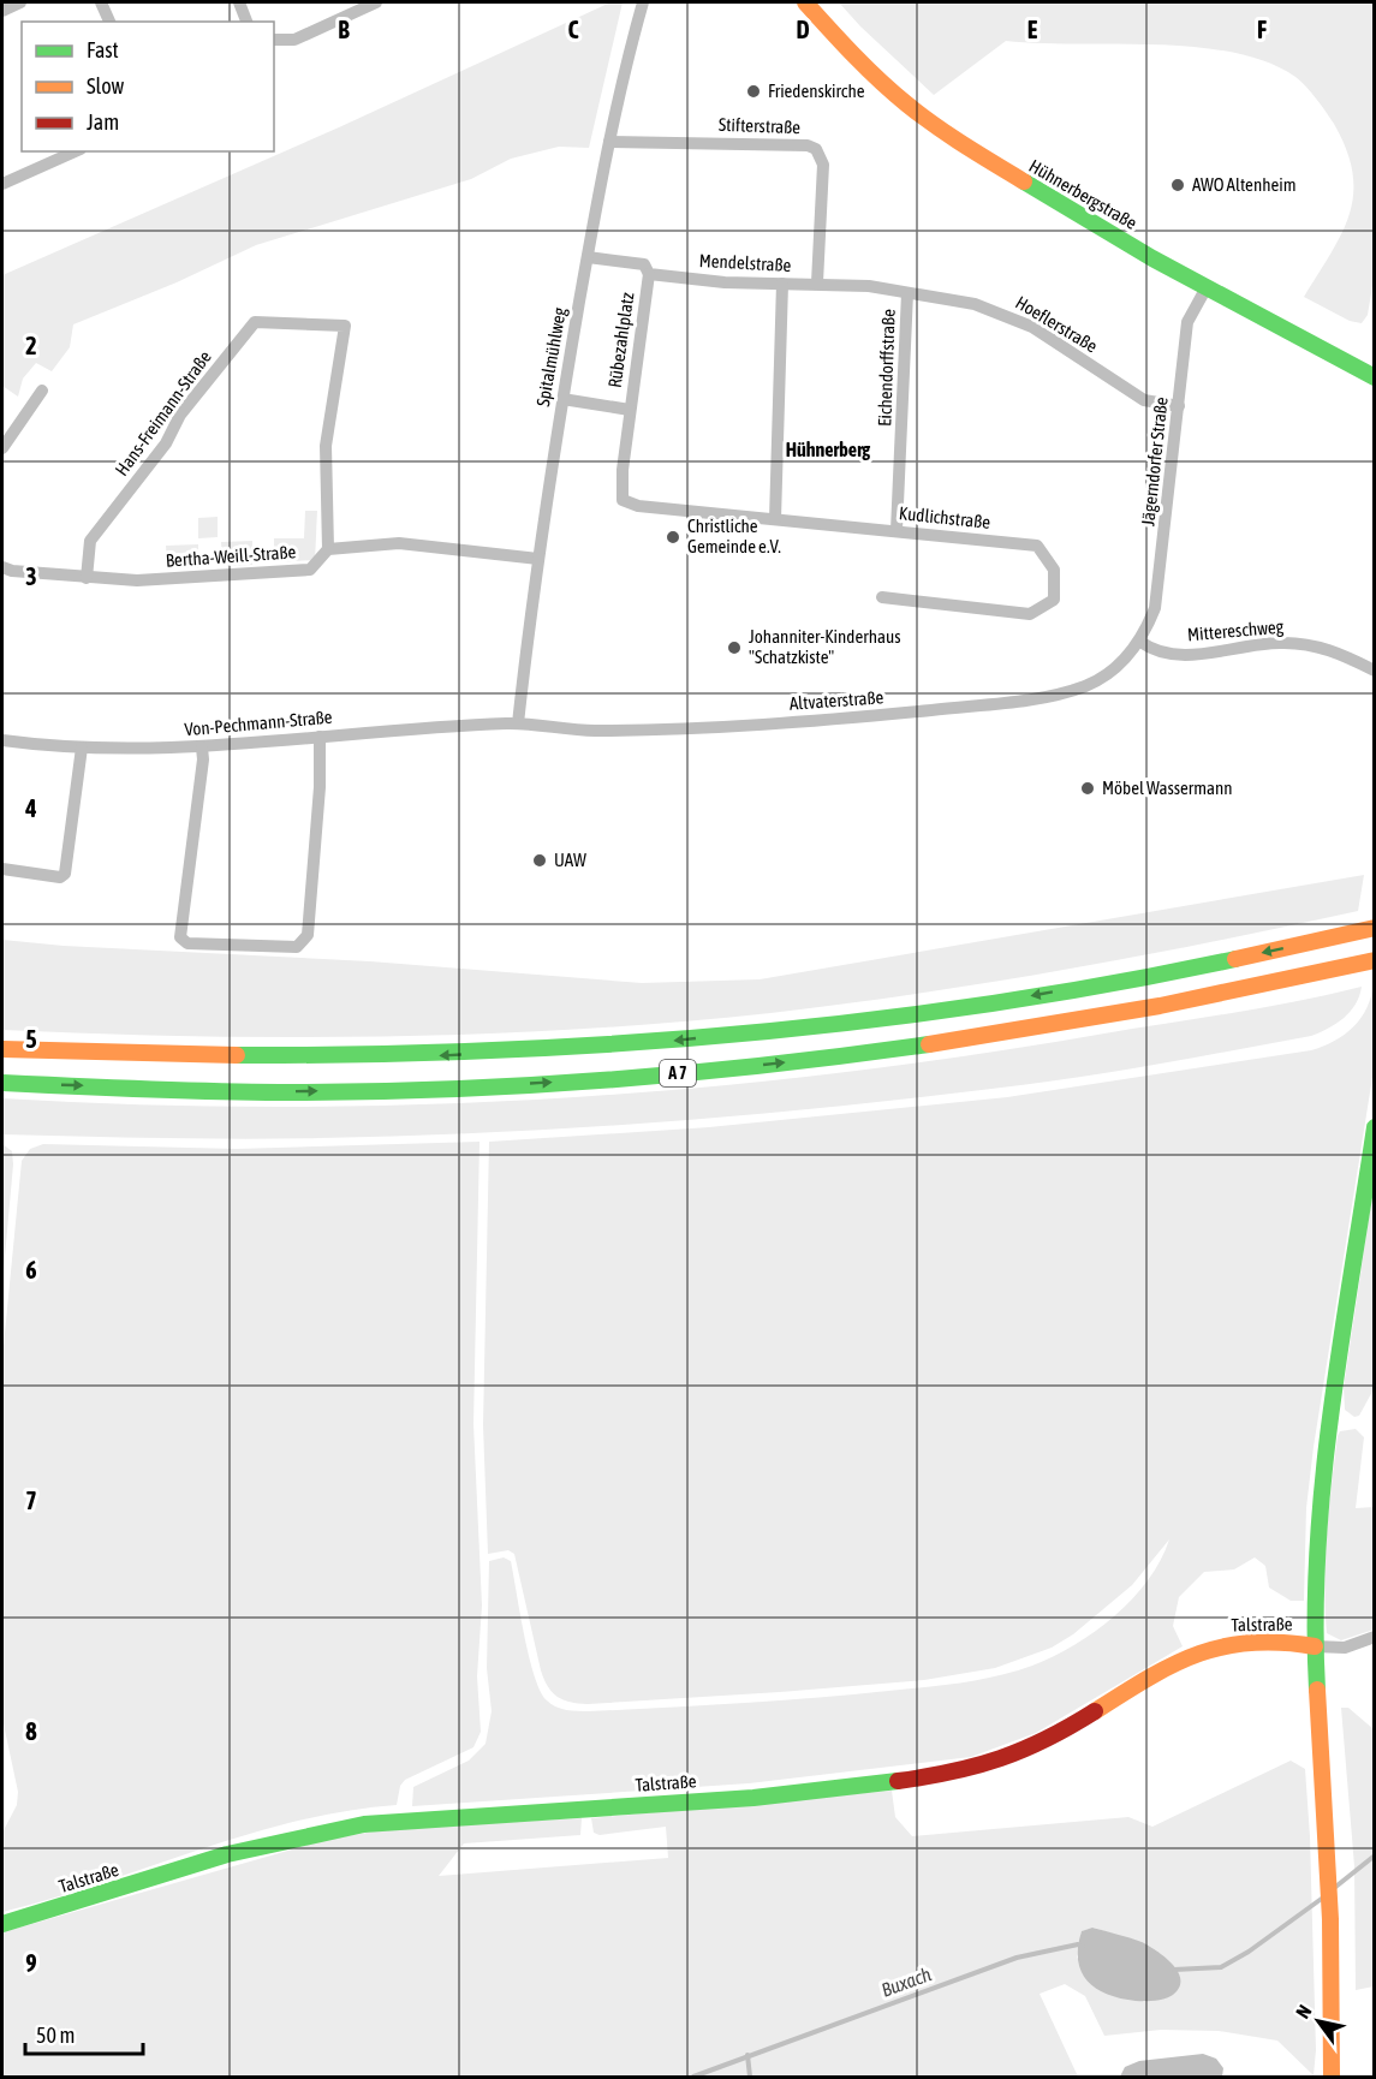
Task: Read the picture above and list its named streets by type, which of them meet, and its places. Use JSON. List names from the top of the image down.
{
  "streets": {
    "main road": ["Hühnerbergstraße", "A 7", "Talstraße"],
    "street": [
      "Stifterstraße",
      "Mendelstraße",
      "Hoeflerstraße",
      "Rübezahlplatz",
      "Spitalmühlweg",
      "Eichendorffstraße",
      "Hans-Freimann-Straße",
      "Jägerndorfer Straße",
      "Kudlichstraße",
      "Bertha-Weill-Straße",
      "Mittereschweg",
      "Altvaterstraße",
      "Von-Pechmann-Straße"
    ]
  },
  "crossings": [
    ["Stifterstraße", "Mendelstraße"],
    ["Stifterstraße", "Spitalmühlweg"],
    ["Hühnerbergstraße", "Jägerndorfer Straße"],
    ["Mendelstraße", "Hoeflerstraße"],
    ["Mendelstraße", "Rübezahlplatz"],
    ["Mendelstraße", "Spitalmühlweg"],
    ["Mendelstraße", "Eichendorffstraße"],
    ["Hoeflerstraße", "Eichendorffstraße"],
    ["Hoeflerstraße", "Jägerndorfer Straße"],
    ["Rübezahlplatz", "Spitalmühlweg"],
    ["Rübezahlplatz", "Kudlichstraße"],
    ["Spitalmühlweg", "Altvaterstraße"],
    ["Spitalmühlweg", "Von-Pechmann-Straße"],
    ["Eichendorffstraße", "Kudlichstraße"],
    ["Hans-Freimann-Straße", "Bertha-Weill-Straße"],
    ["Jägerndorfer Straße", "Mittereschweg"],
    ["Jägerndorfer Straße", "Altvaterstraße"],
    ["Mittereschweg", "Altvaterstraße"],
    ["Altvaterstraße", "Von-Pechmann-Straße"]
  ],
  "districts": ["Hühnerberg"],
  "water": ["Buxach"],
  "places": [
    "Friedenskirche",
    "AWO Altenheim",
    "Christliche Gemeinde e.V.",
    "Johanniter-Kinderhaus \"Schatzkiste\"",
    "Möbel Wassermann",
    "UAW"
  ],
  "legend": ["Fast", "Slow", "Jam"],
  "scale_bar": "50 m",
  "north": "top left",
  "grid": {
    "columns": [
      "B",
      "C",
      "D",
      "E",
      "F"
    ],
    "rows": [
      "2",
      "3",
      "4",
      "5",
      "6",
      "7",
      "8",
      "9"
    ]
  }
}
